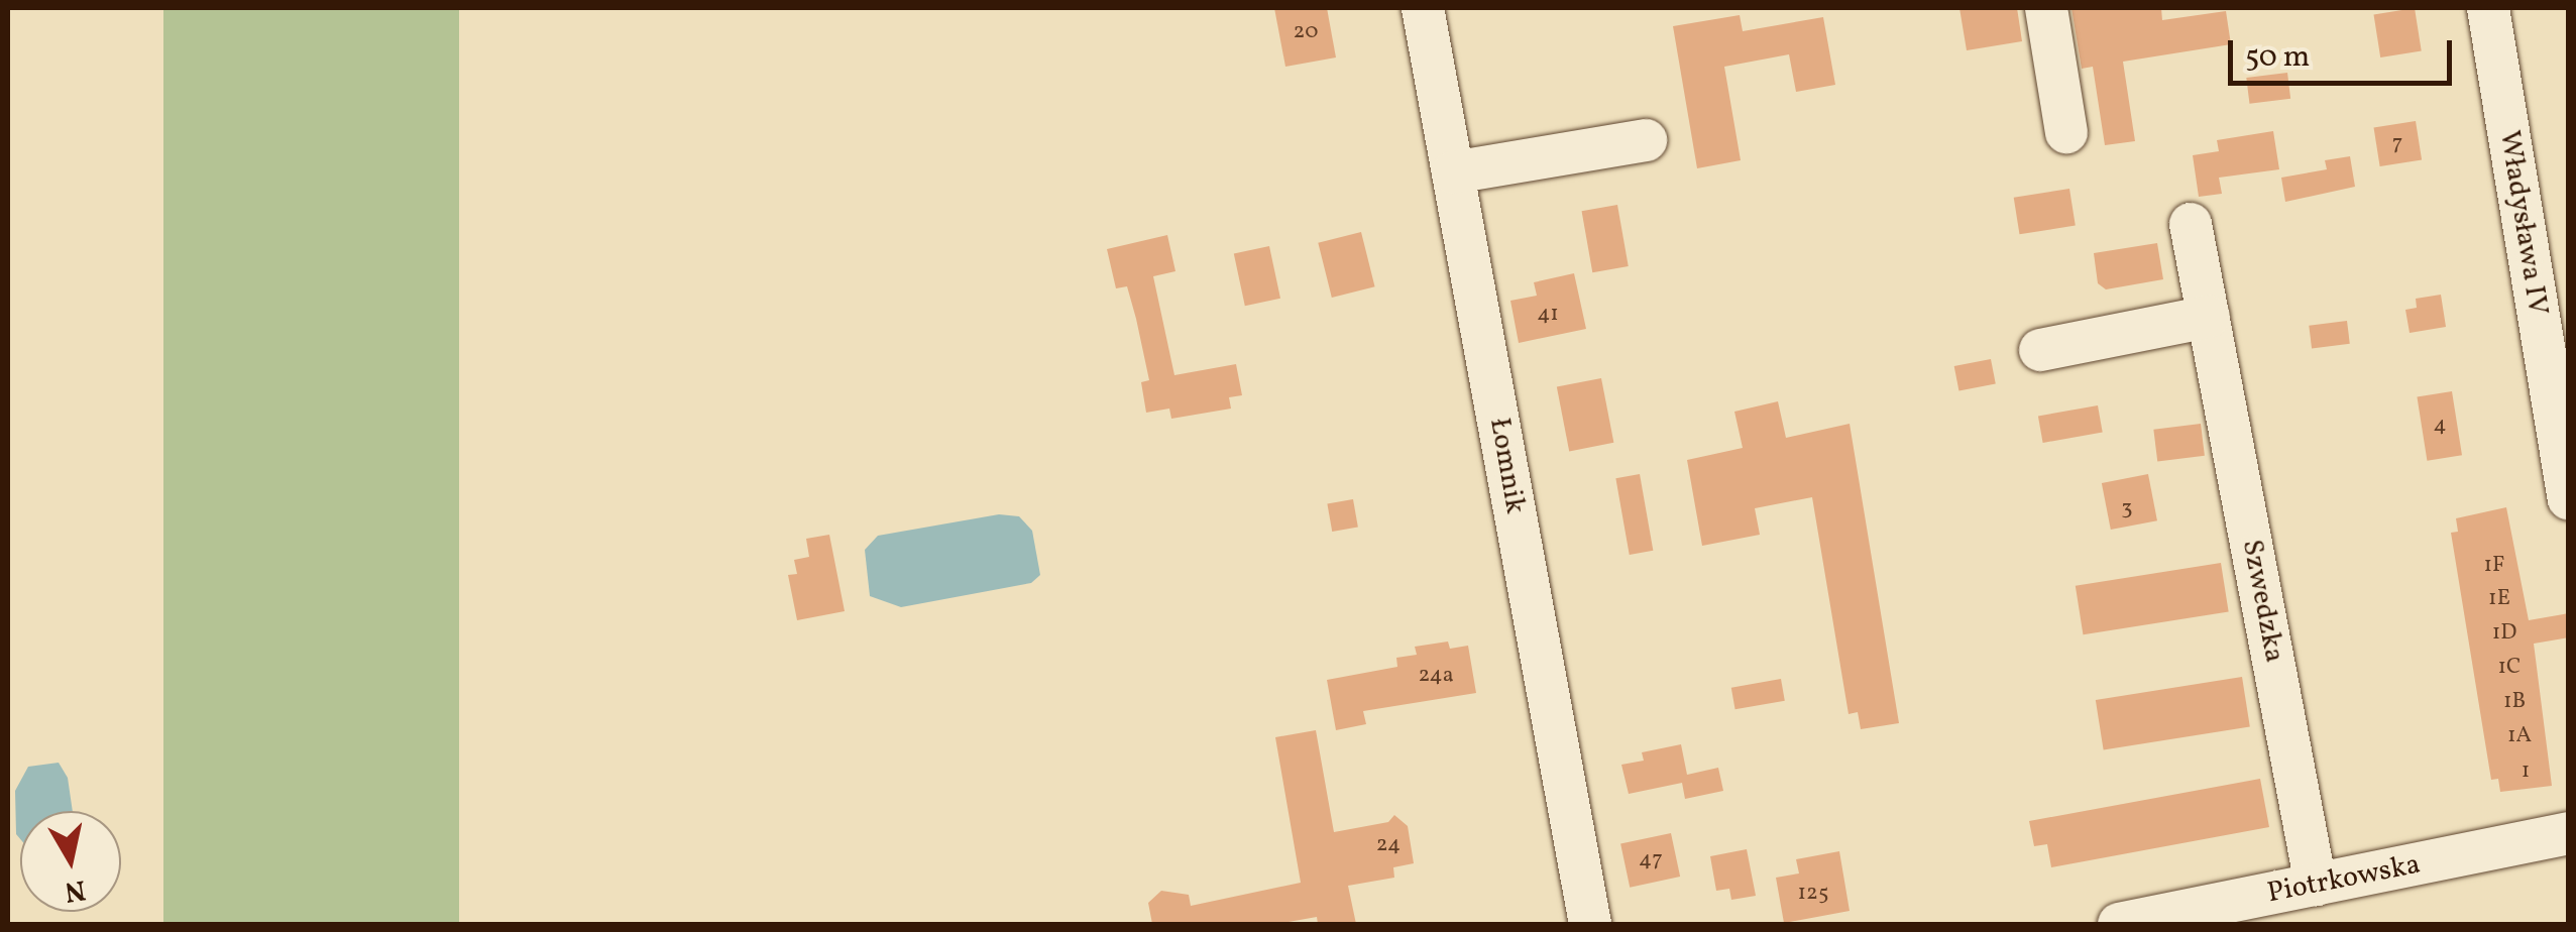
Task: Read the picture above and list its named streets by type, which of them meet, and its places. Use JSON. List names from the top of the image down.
{
  "streets": {
    "street": [
      "Władysława IV",
      "Łomnik",
      "Szwedzka",
      "Piotrkowska"
    ]
  },
  "crossings": [
    ["Szwedzka", "Piotrkowska"]
  ],
  "house_numbers": [
    "20",
    "7",
    "41",
    "4",
    "3",
    "1F",
    "1E",
    "1D",
    "1C",
    "24a",
    "1B",
    "1A",
    "1",
    "24",
    "47",
    "125"
  ],
  "scale_bar": "50 m",
  "north": "bottom"
}
